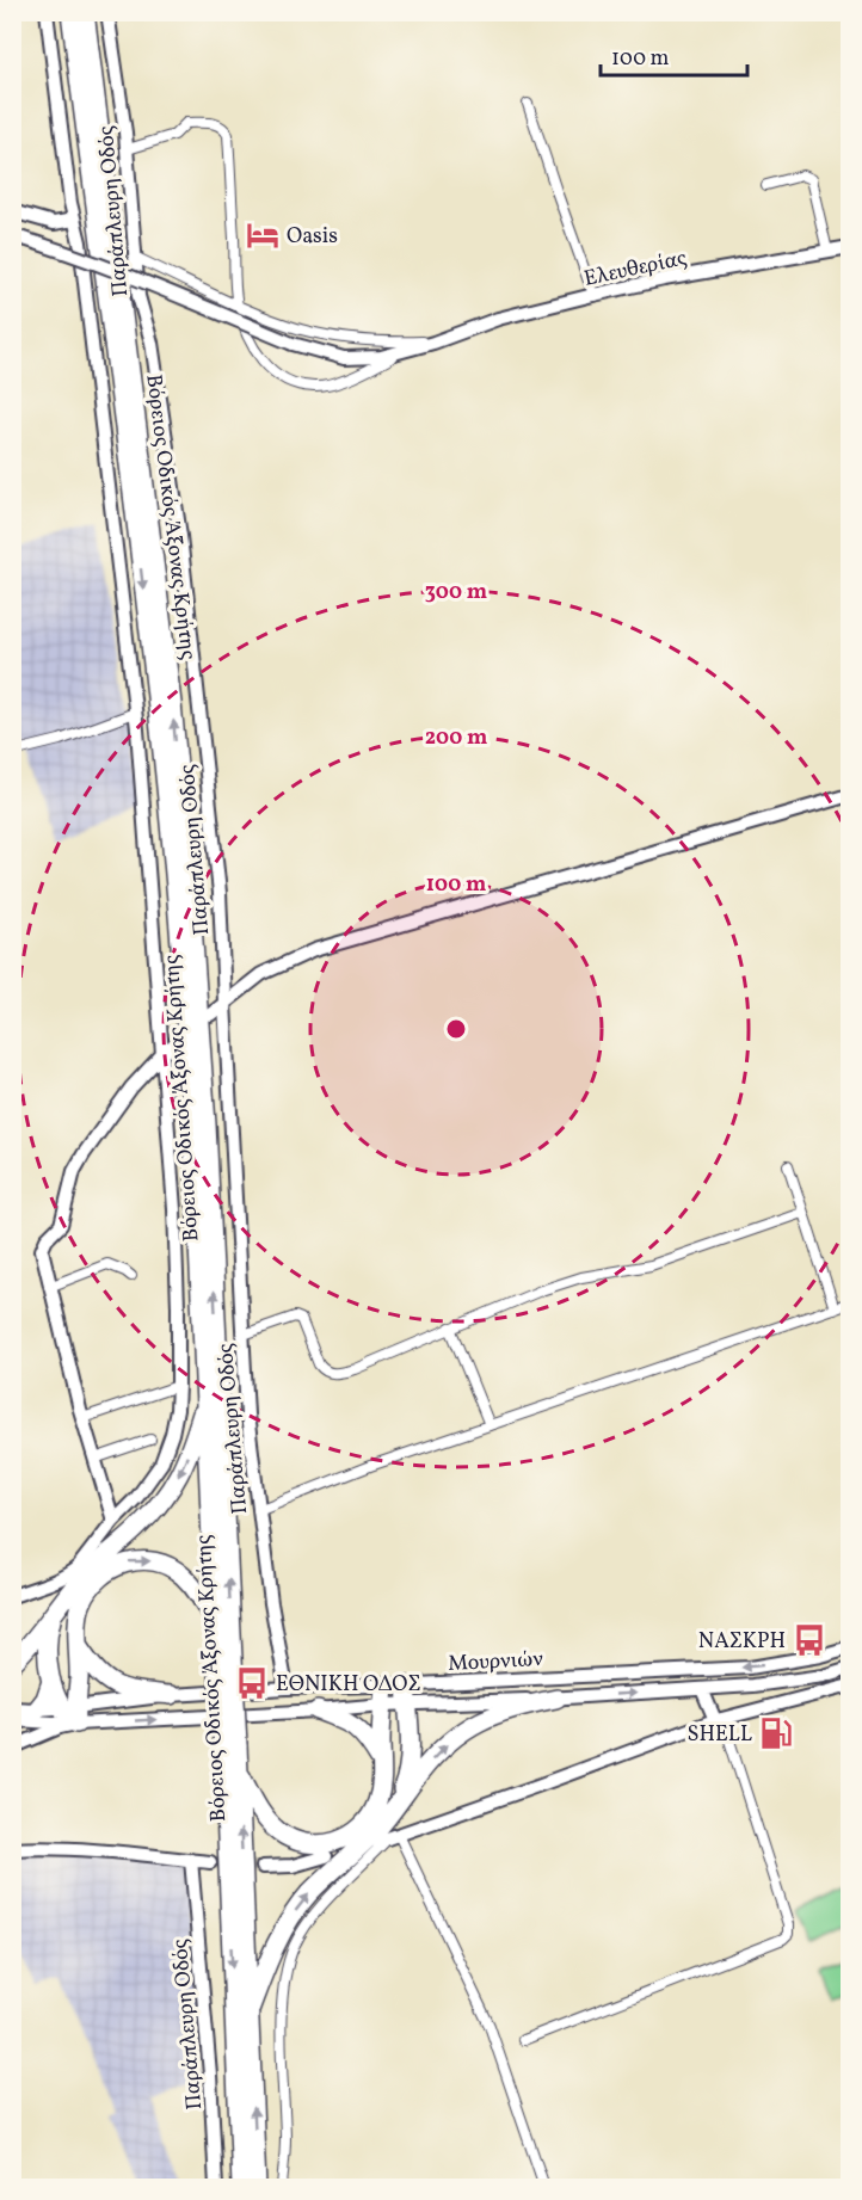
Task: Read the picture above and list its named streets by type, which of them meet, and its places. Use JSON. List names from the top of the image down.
{
  "streets": {
    "highway": ["Βόρειος Οδικός Άξονας Κρήτης"],
    "street": ["Παράπλευρη Οδός", "Ελευθερίας", "Μουρνιών"]
  },
  "crossings": [
    ["Παράπλευρη Οδός", "Μουρνιών"]
  ],
  "places": {
    "hotel": ["Oasis"],
    "bus stop": ["ΝΑΣΚΡΗ", "ΕΘΝΙΚΗ ΟΔΟΣ"],
    "fuel station": ["SHELL"]
  },
  "scale_bar": "100 m",
  "rings": ["300 m", "200 m", "100 m"]
}
